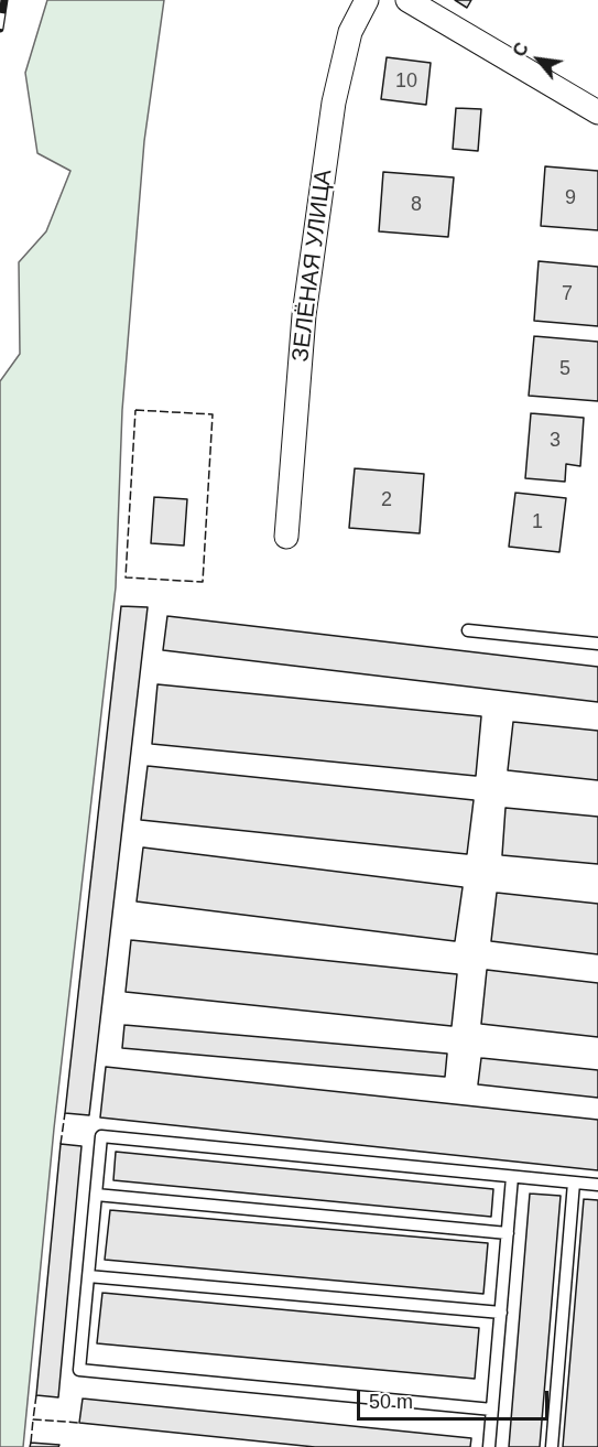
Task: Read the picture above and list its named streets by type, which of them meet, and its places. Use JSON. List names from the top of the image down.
{
  "streets": {
    "street": ["ЗЕЛЁНАЯ УЛИЦА"]
  },
  "house_numbers": [
    "10",
    "9",
    "8",
    "7",
    "5",
    "3",
    "2",
    "1"
  ],
  "scale_bar": "50 m",
  "north": "top left"
}
